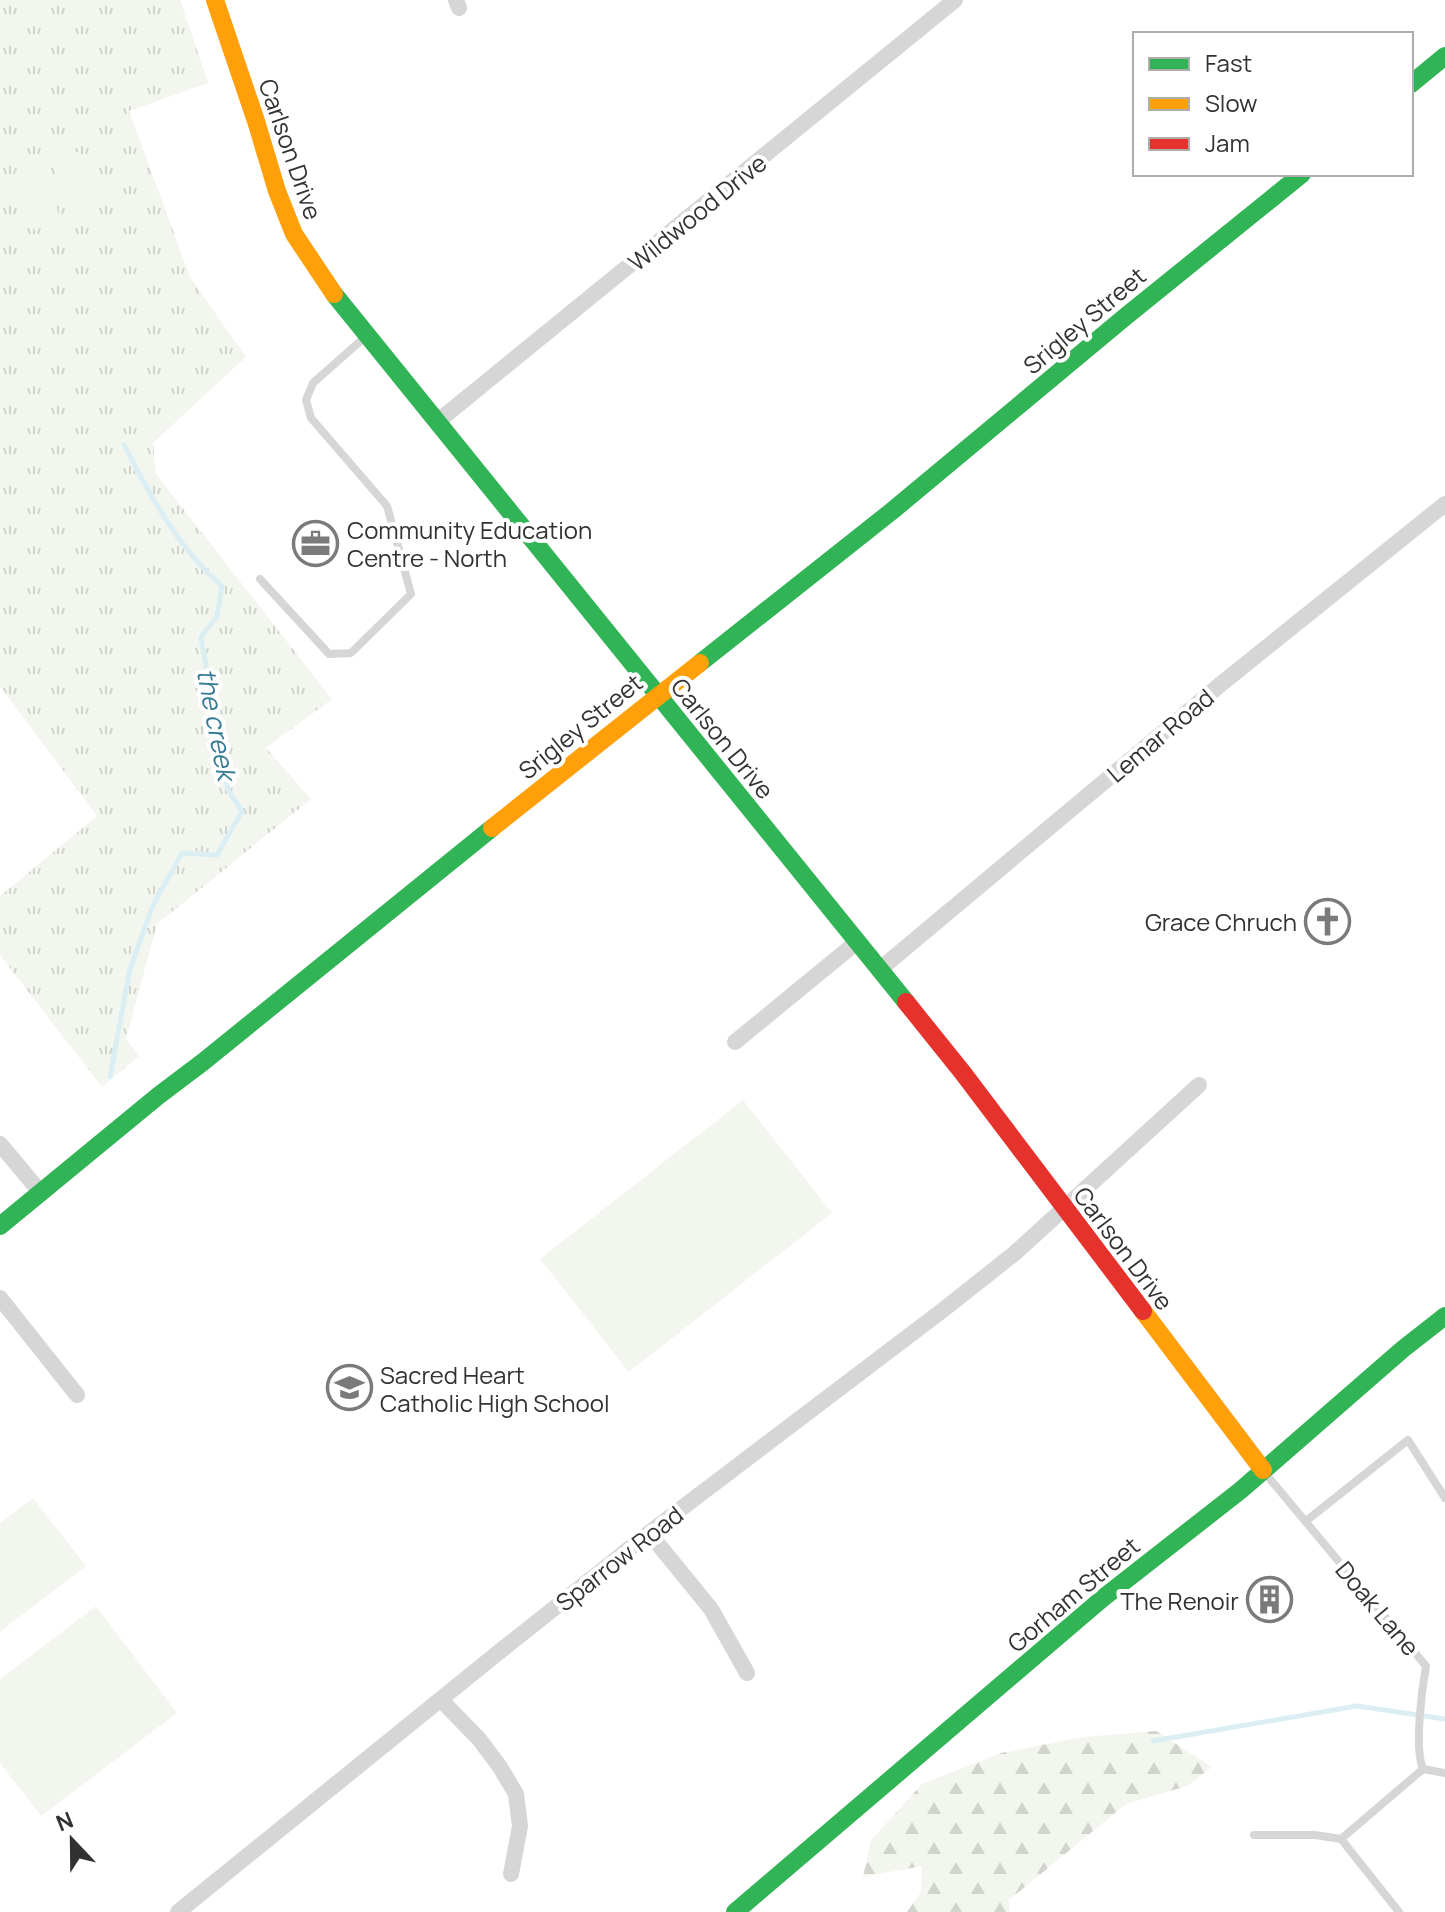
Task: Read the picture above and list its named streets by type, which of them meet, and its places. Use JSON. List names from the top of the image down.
{
  "streets": {
    "street": [
      "Carlson Drive",
      "Wildwood Drive",
      "Srigley Street",
      "Lemar Road",
      "Sparrow Road",
      "Gorham Street"
    ],
    "lane": ["Doak Lane"]
  },
  "crossings": [
    ["Carlson Drive", "Wildwood Drive"],
    ["Carlson Drive", "Srigley Street"],
    ["Carlson Drive", "Lemar Road"],
    ["Carlson Drive", "Sparrow Road"],
    ["Carlson Drive", "Gorham Street"],
    ["Carlson Drive", "Doak Lane"],
    ["Gorham Street", "Doak Lane"]
  ],
  "water": ["the creek"],
  "places": {
    "office": ["Community Education Centre - North"],
    "church": ["Grace Chruch"],
    "school or university": ["Sacred Heart Catholic High School"],
    "building": ["The Renoir"]
  },
  "legend": ["Fast", "Slow", "Jam"],
  "north": "top"
}
